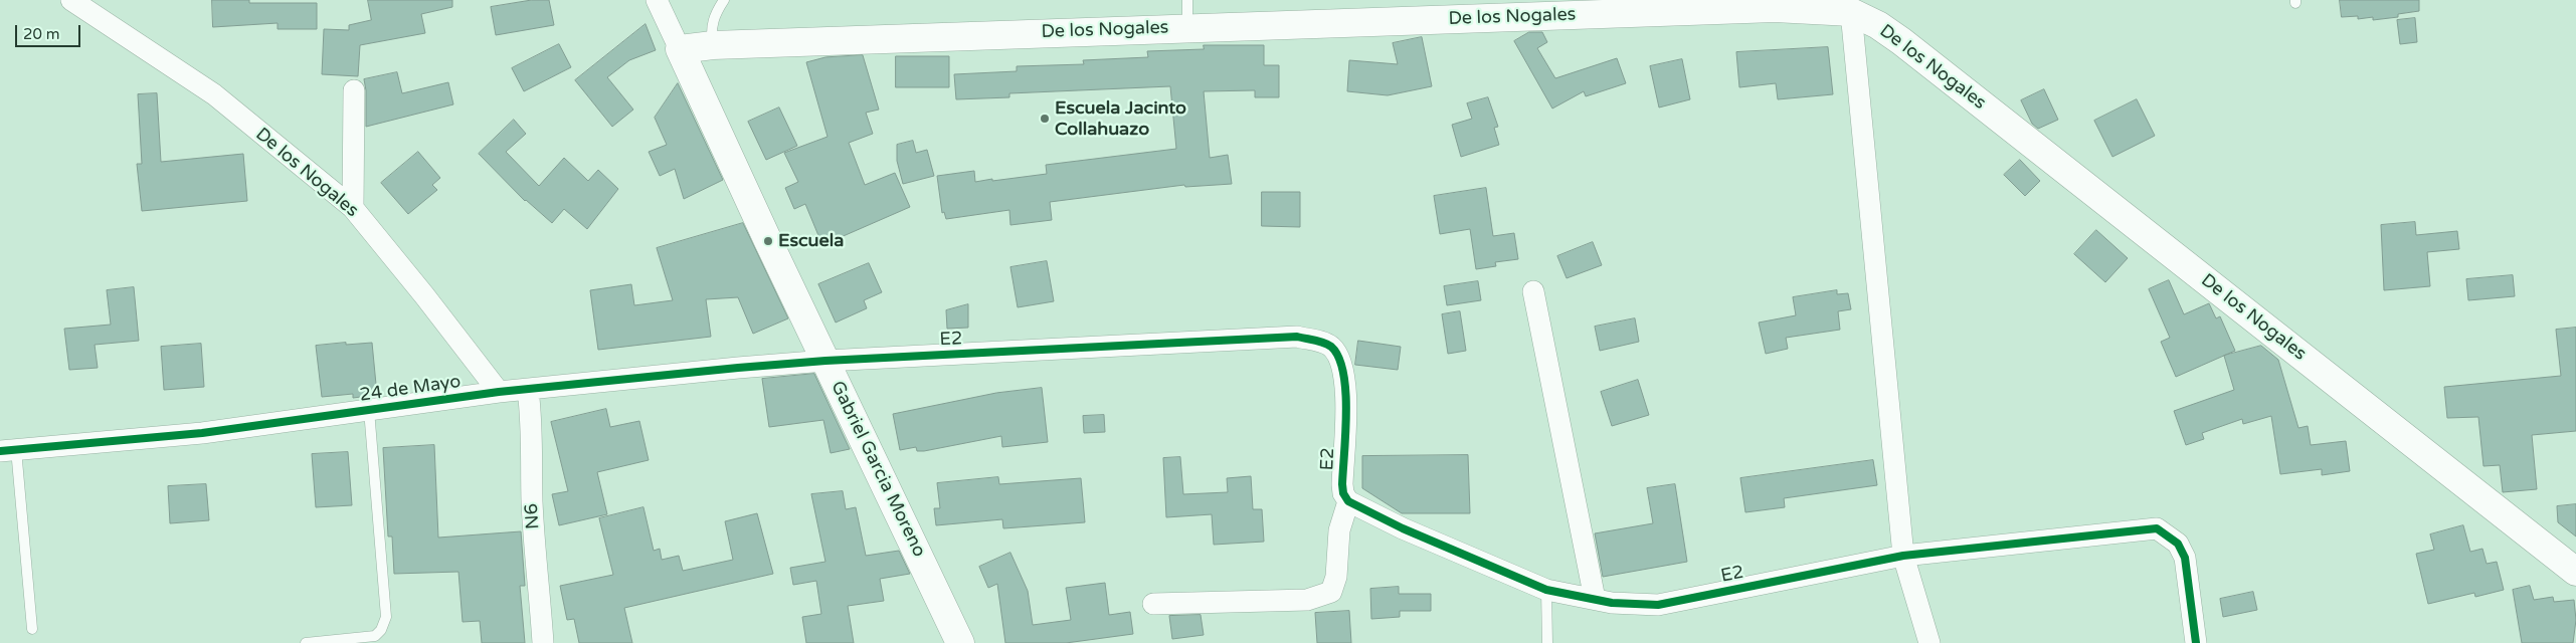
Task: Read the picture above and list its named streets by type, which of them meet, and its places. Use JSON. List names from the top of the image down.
{
  "streets": {
    "street": [
      "De los Nogales",
      "E2",
      "24 de Mayo",
      "Gabriel Garcia Moreno",
      "N6"
    ]
  },
  "crossings": [
    ["De los Nogales", "24 de Mayo"],
    ["De los Nogales", "Gabriel Garcia Moreno"],
    ["E2", "24 de Mayo"],
    ["E2", "Gabriel Garcia Moreno"],
    ["24 de Mayo", "Gabriel Garcia Moreno"],
    ["24 de Mayo", "N6"]
  ],
  "places": ["Escuela Jacinto Collahuazo", "Escuela"],
  "scale_bar": "20 m"
}
